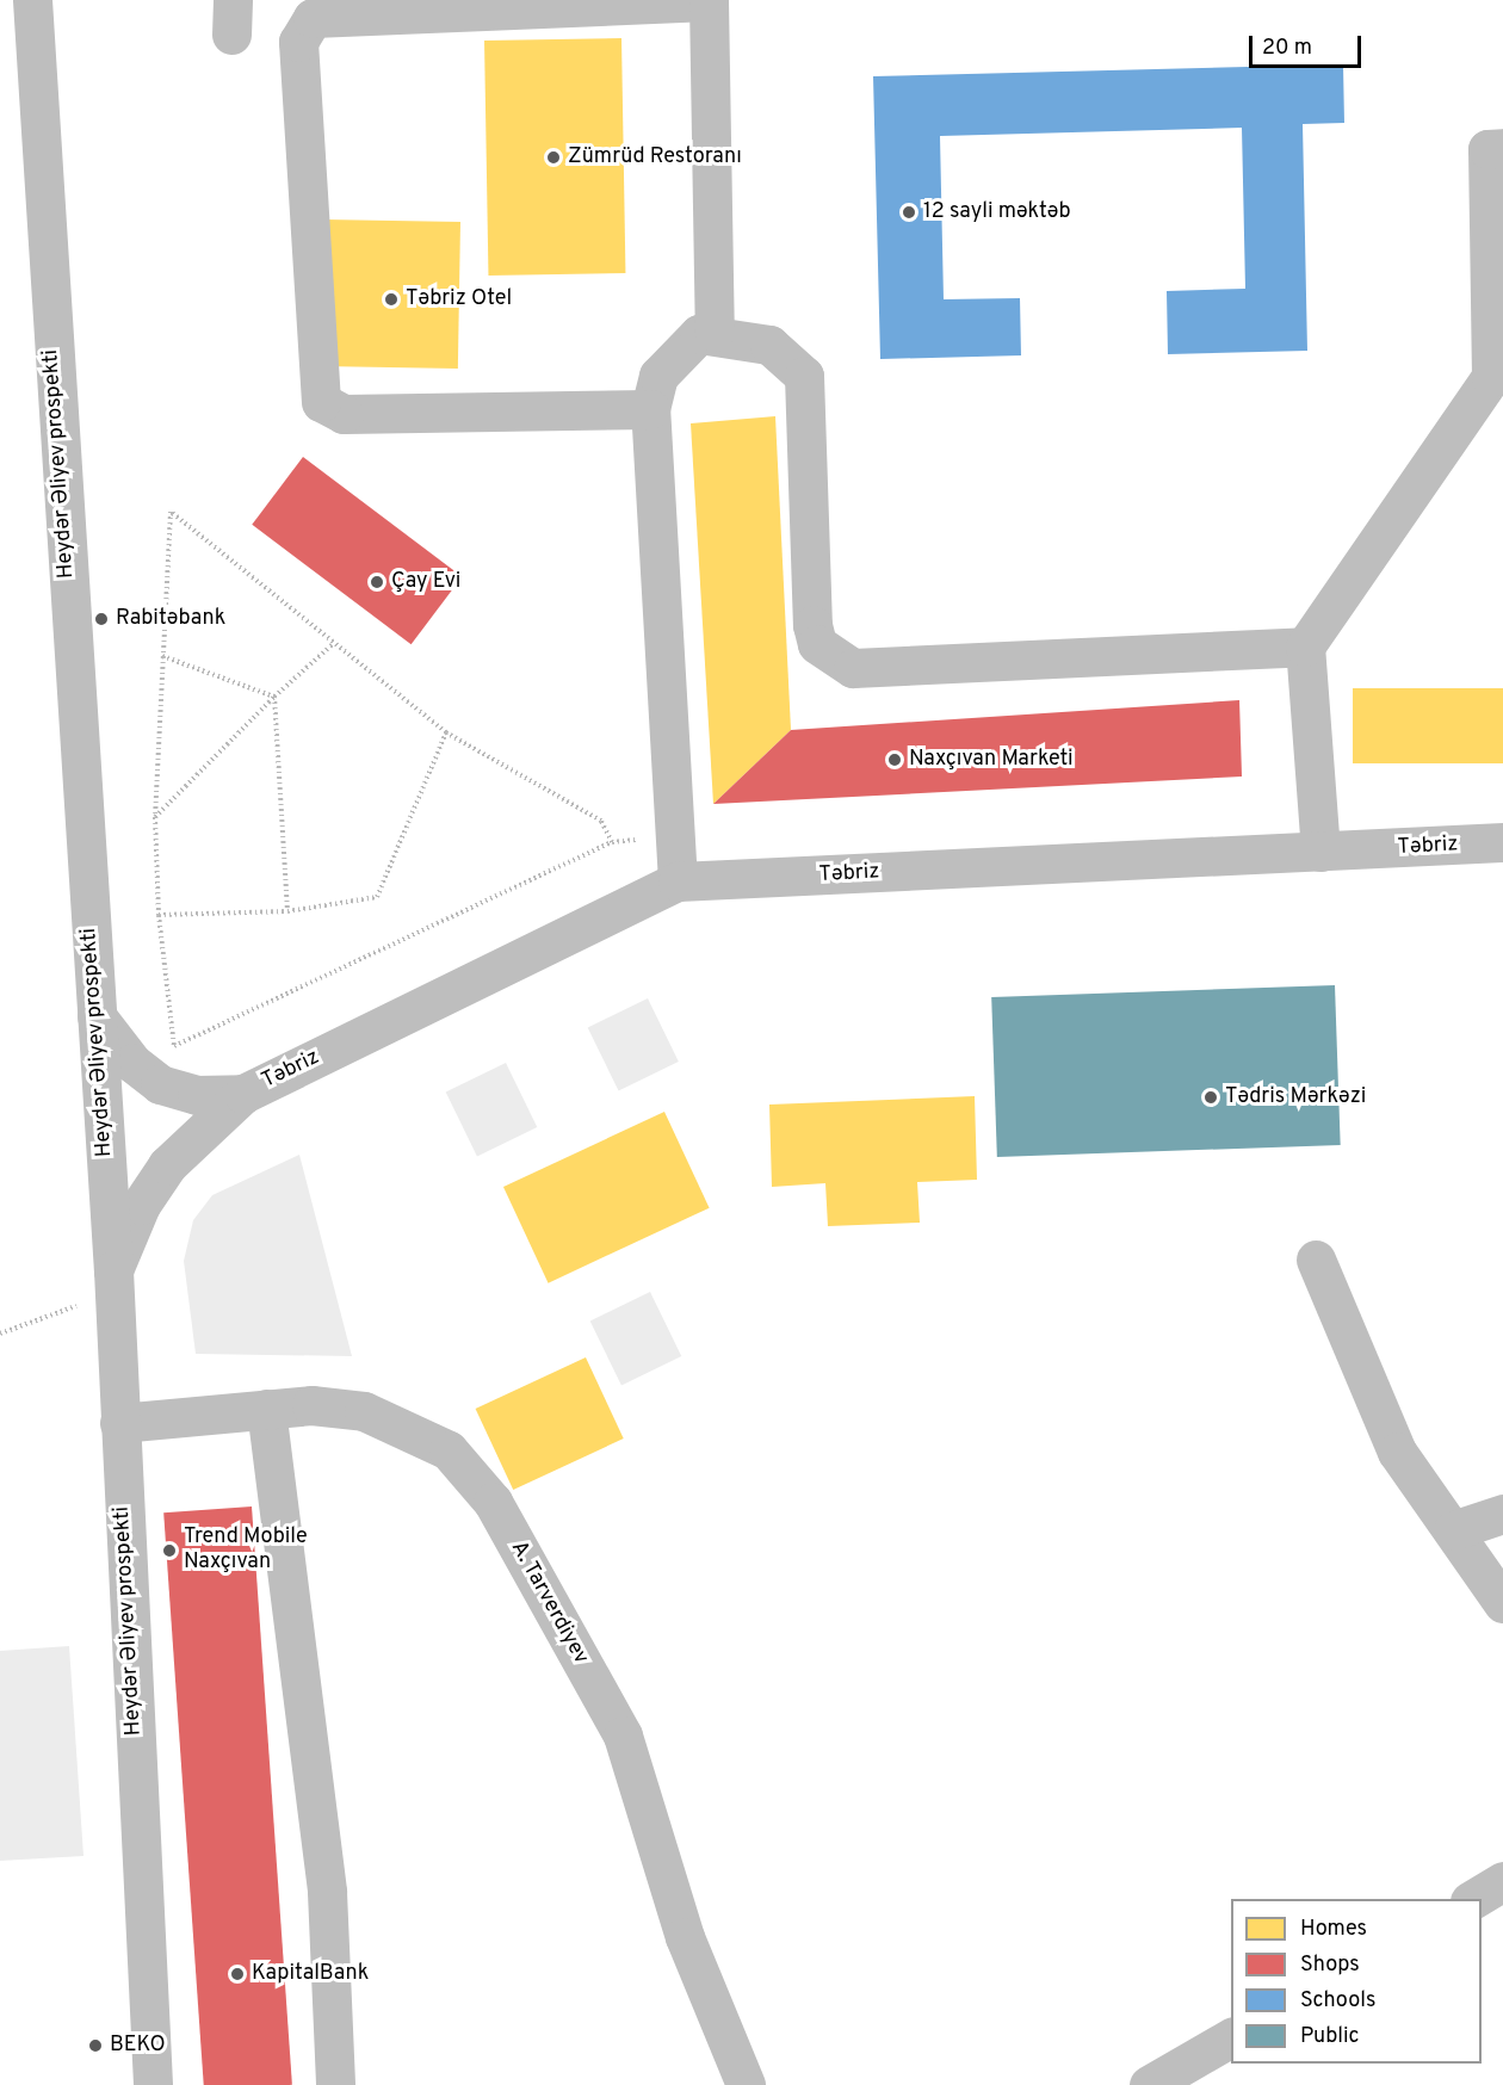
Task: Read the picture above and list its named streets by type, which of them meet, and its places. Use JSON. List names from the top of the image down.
{
  "streets": {
    "main road": ["Heydər Əliyev prospekti", "Təbriz", "A. Tarverdiyev"]
  },
  "crossings": [
    ["Heydər Əliyev prospekti", "A. Tarverdiyev"]
  ],
  "places": [
    "Zümrüd Restoranı",
    "12 sayli məktəb",
    "Təbriz Otel",
    "Çay Evi",
    "Rabitəbank",
    "Naxçıvan Marketi",
    "Tədris Mərkəzi",
    "Trend Mobile Naxçıvan",
    "KapitalBank",
    "BEKO"
  ],
  "legend": [
    "Homes",
    "Shops",
    "Schools",
    "Public"
  ],
  "scale_bar": "20 m"
}
